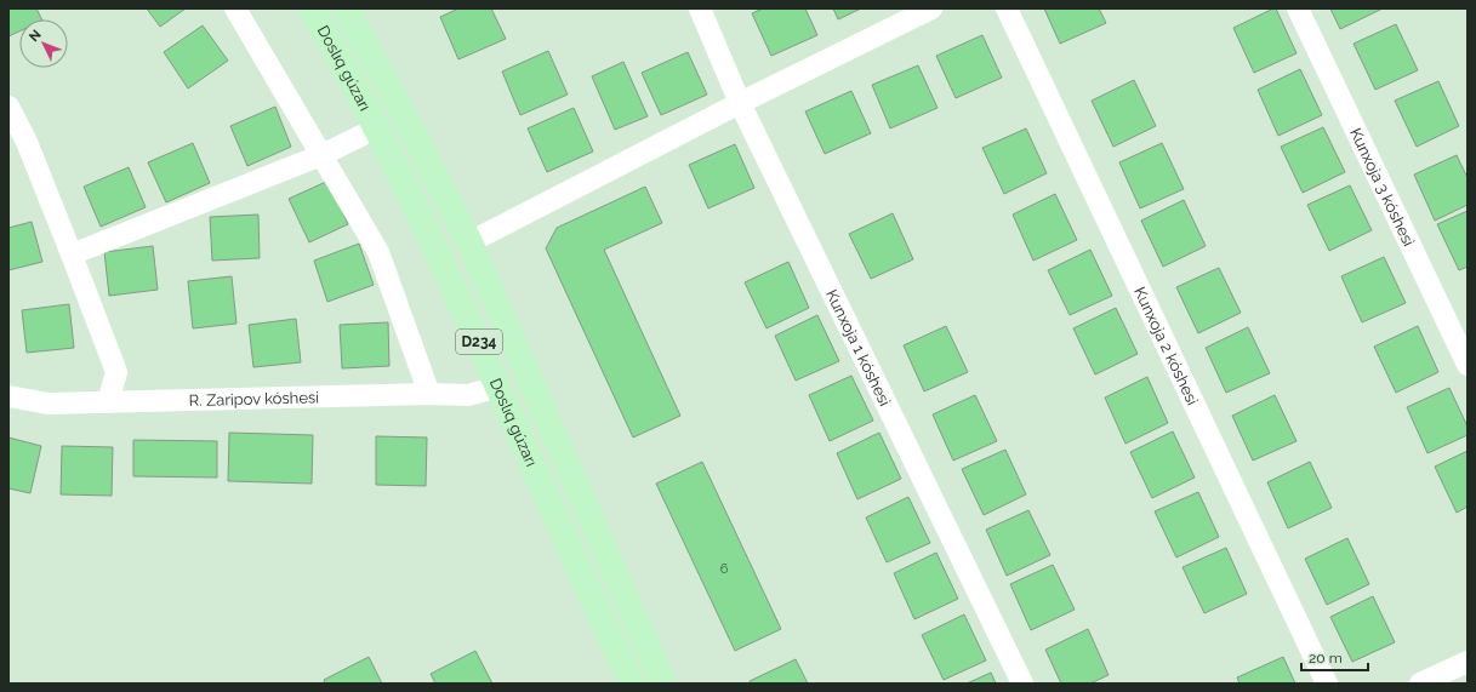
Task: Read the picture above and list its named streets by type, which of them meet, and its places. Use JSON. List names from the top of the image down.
{
  "streets": {
    "main road": ["Doslıq gúzarı", "D234"],
    "street": [
      "Kunxoja 3 kóshesi",
      "Kunxoja 1 kóshesi",
      "Kunxoja 2 kóshesi",
      "R. Zaripov kóshesi"
    ]
  },
  "crossings": [
    ["Doslıq gúzarı", "R. Zaripov kóshesi"]
  ],
  "house_numbers": ["6"],
  "scale_bar": "20 m",
  "north": "top left"
}
